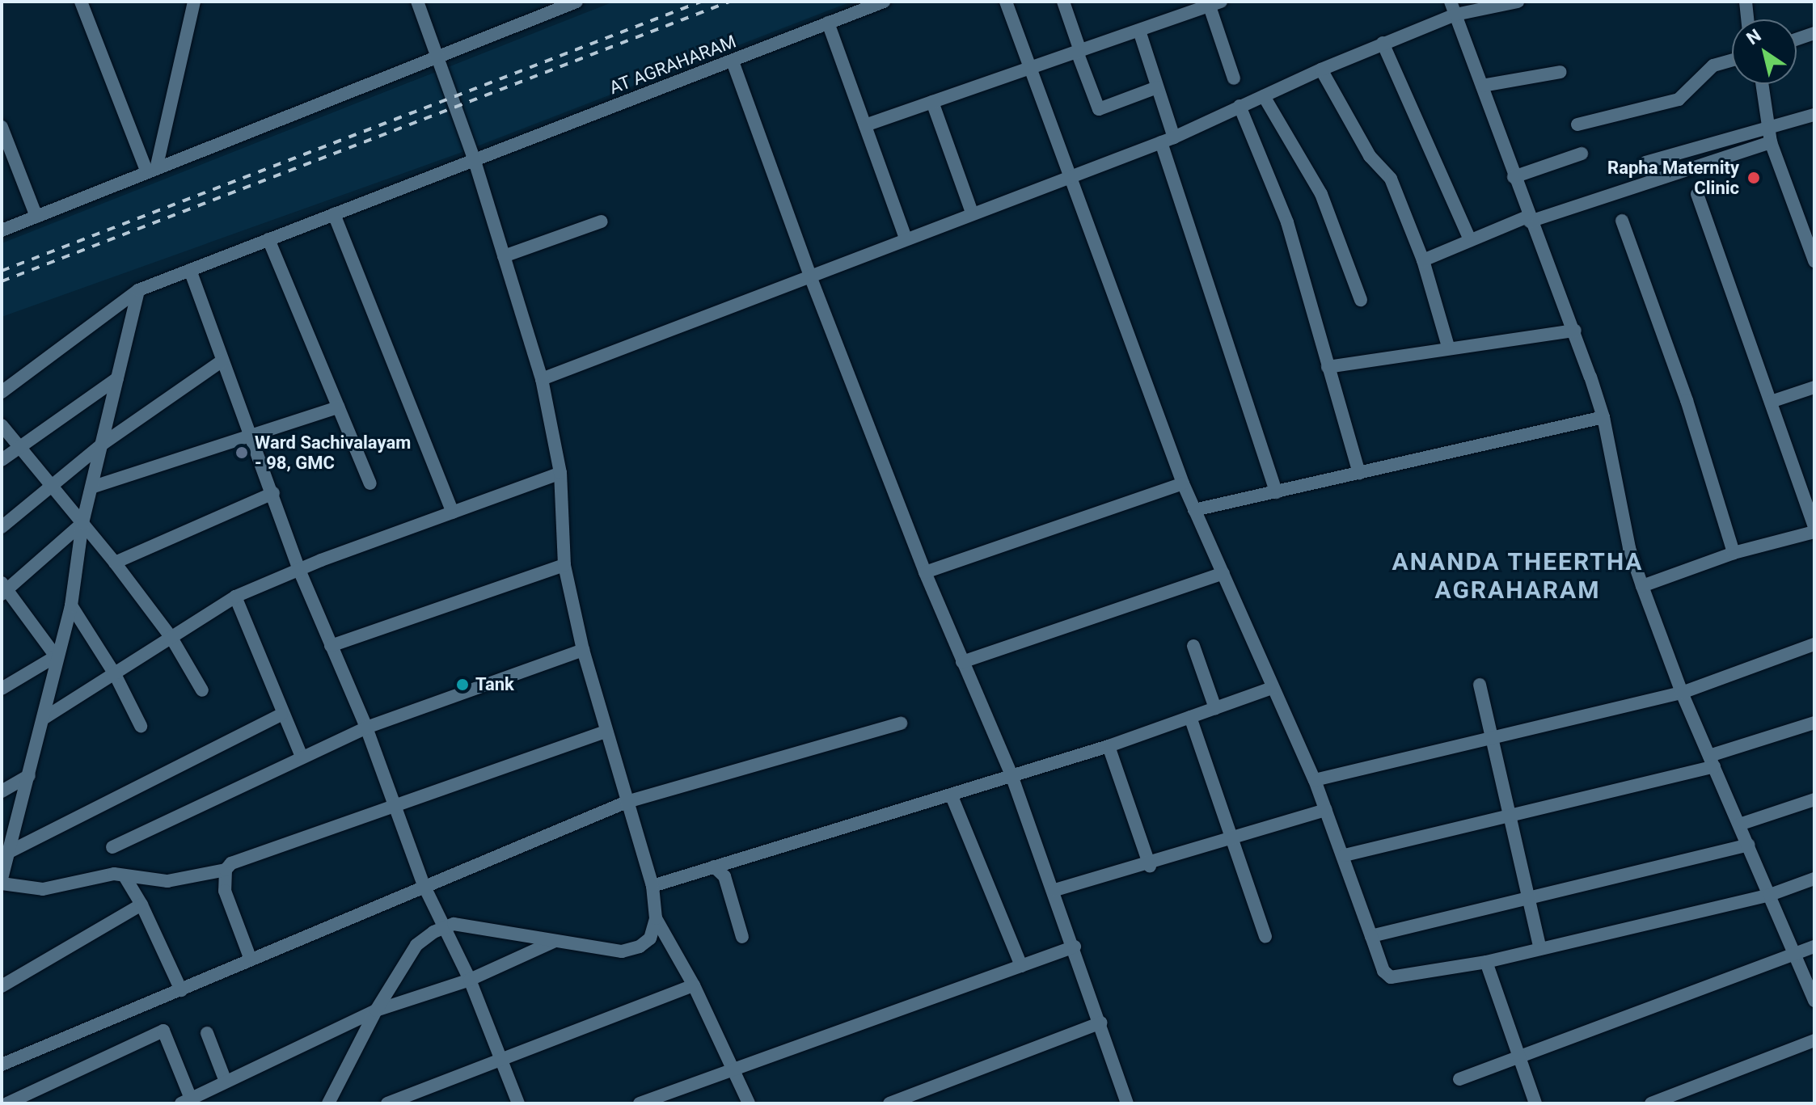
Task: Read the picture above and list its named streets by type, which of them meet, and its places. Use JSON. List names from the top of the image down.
{
  "streets": {
    "street": ["AT AGRAHARAM"]
  },
  "districts": ["ANANDA THEERTHA AGRAHARAM"],
  "places": ["Rapha Maternity Clinic", "Ward Sachivalayam - 98, GMC", "Tank"],
  "north": "top left"
}
